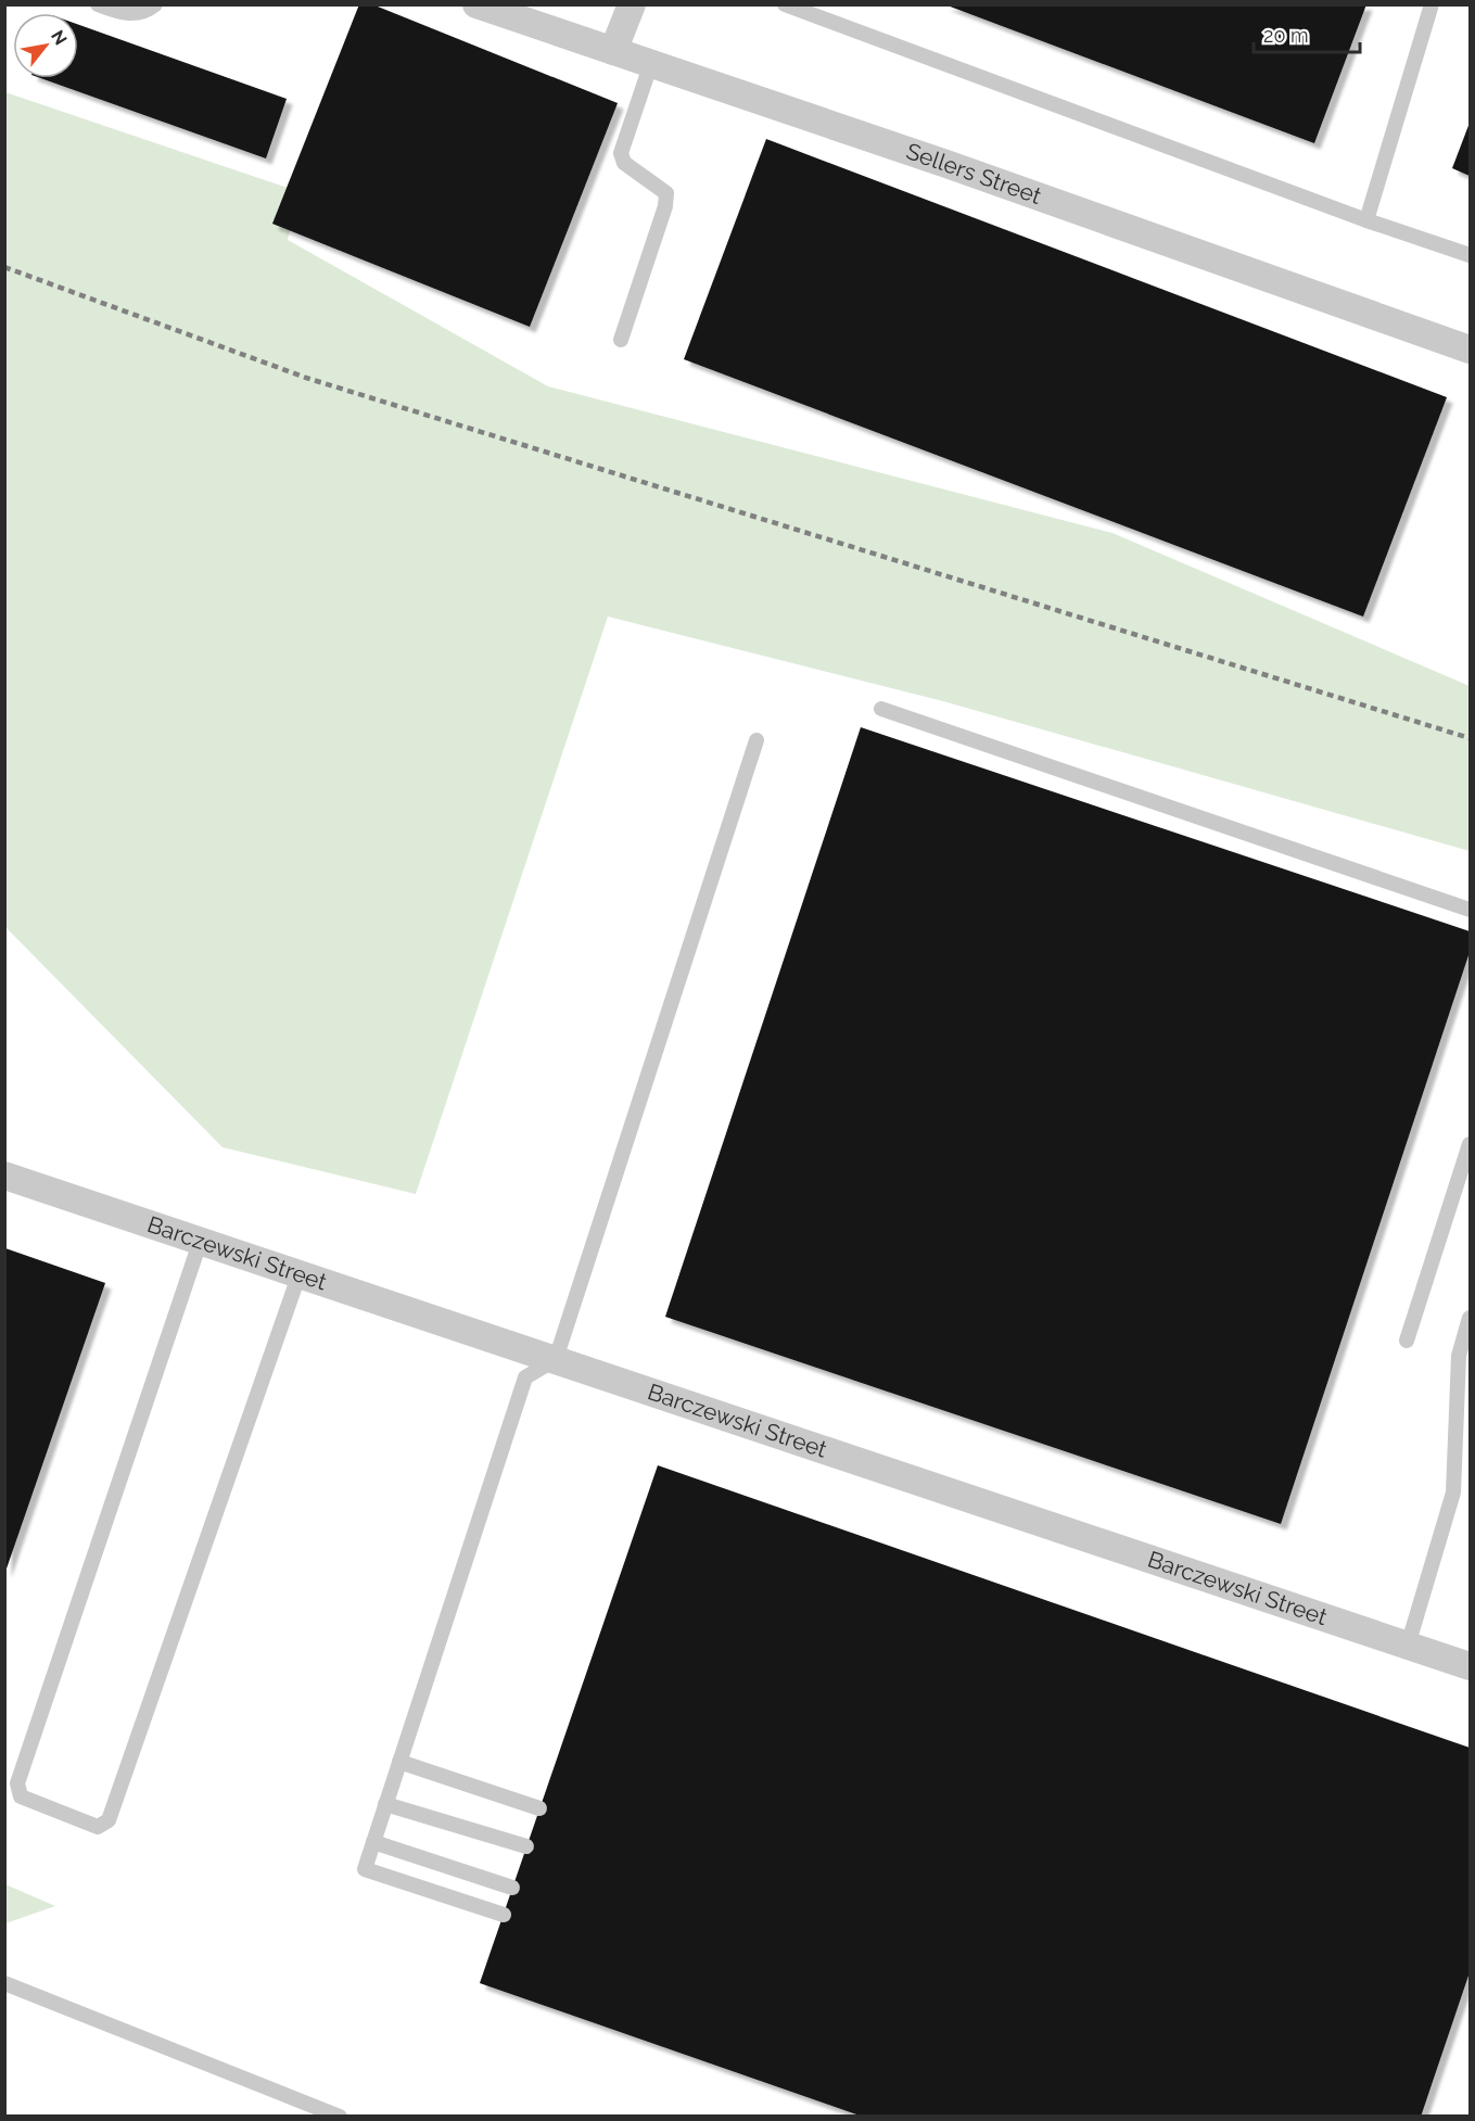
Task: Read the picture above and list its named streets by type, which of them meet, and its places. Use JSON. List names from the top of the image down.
{
  "streets": {
    "street": ["Sellers Street", "Barczewski Street"]
  },
  "scale_bar": "20 m",
  "north": "top right"
}
